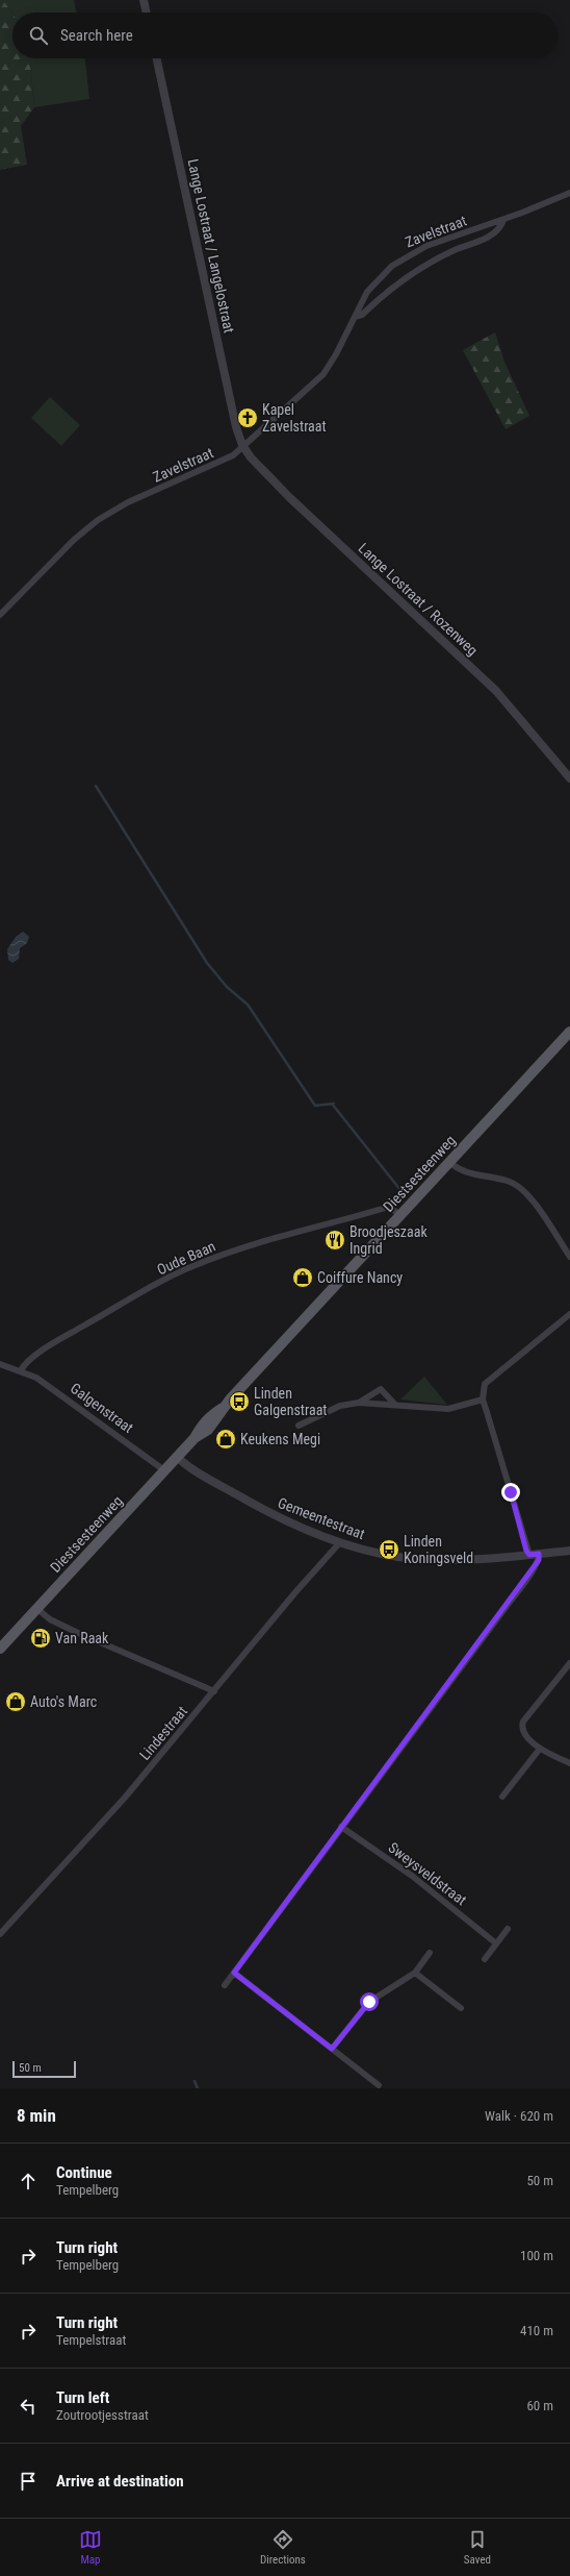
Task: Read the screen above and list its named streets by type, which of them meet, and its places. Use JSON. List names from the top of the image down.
{
  "streets": {
    "main road": ["Diestsesteenweg"],
    "street": [
      "Zavelstraat",
      "Lange Lostraat / Langelostraat",
      "Lange Lostraat / Rozenweg",
      "Oude Baan",
      "Galgenstraat",
      "Gemeentestraat",
      "Lindestraat",
      "Sweysveldstraat"
    ]
  },
  "crossings": [
    ["Zavelstraat", "Lange Lostraat / Langelostraat"],
    ["Zavelstraat", "Lange Lostraat / Rozenweg"],
    ["Lange Lostraat / Langelostraat", "Lange Lostraat / Rozenweg"],
    ["Diestsesteenweg", "Oude Baan"],
    ["Diestsesteenweg", "Galgenstraat"],
    ["Diestsesteenweg", "Gemeentestraat"],
    ["Oude Baan", "Galgenstraat"],
    ["Gemeentestraat", "Lindestraat"]
  ],
  "places": {
    "church": ["Kapel Zavelstraat"],
    "restaurant": ["Broodjeszaak Ingrid"],
    "shop": ["Coiffure Nancy", "Keukens Megi", "Auto's Marc"],
    "bus stop": ["Linden Galgenstraat", "Linden Koningsveld"],
    "fuel station": ["Van Raak"]
  },
  "scale_bar": "50 m",
  "page": {
    "search": "Search here",
    "scale": "50 m",
    "heading": ["8 min", "Walk · 620 m"],
    "list": [
      ["Continue", "Tempelberg", "50 m"],
      ["Turn right", "Tempelberg", "100 m"],
      ["Turn right", "Tempelstraat", "410 m"],
      ["Turn left", "Zoutrootjesstraat", "60 m"],
      "Arrive at destination"
    ],
    "nav": ["Map", "Directions", "Saved"]
  }
}
